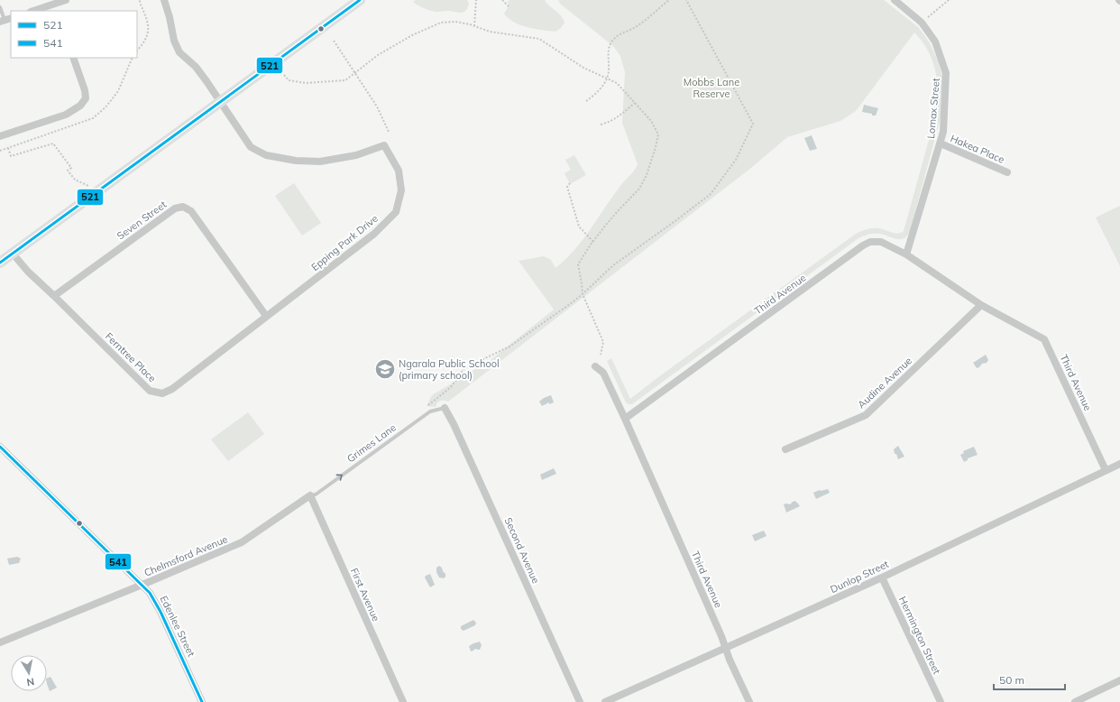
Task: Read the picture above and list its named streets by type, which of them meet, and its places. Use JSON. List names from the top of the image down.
{
  "streets": {
    "street": [
      "Lomax Street",
      "Hakea Place",
      "Seven Street",
      "Epping Park Drive",
      "Third Avenue",
      "Ferntree Place",
      "Audine Avenue",
      "Second Avenue",
      "Chelmsford Avenue",
      "Dunlop Street",
      "First Avenue",
      "Edenlee Street",
      "Hermington Street"
    ],
    "lane": ["Grimes Lane"]
  },
  "crossings": [
    ["Lomax Street", "Hakea Place"],
    ["Lomax Street", "Third Avenue"],
    ["Seven Street", "Epping Park Drive"],
    ["Seven Street", "Ferntree Place"],
    ["Epping Park Drive", "Ferntree Place"],
    ["Third Avenue", "Audine Avenue"],
    ["Third Avenue", "Dunlop Street"],
    ["Grimes Lane", "Second Avenue"],
    ["Grimes Lane", "Chelmsford Avenue"],
    ["Grimes Lane", "First Avenue"],
    ["Chelmsford Avenue", "First Avenue"],
    ["Chelmsford Avenue", "Edenlee Street"],
    ["Dunlop Street", "Hermington Street"]
  ],
  "one_way": ["Grimes Lane"],
  "parks": ["Mobbs Lane Reserve"],
  "places": {
    "school or university": ["Ngarala Public School (primary school)"]
  },
  "lines": ["transit line 521", "transit line 541"],
  "legend": ["521", "541"],
  "scale_bar": "50 m",
  "north": "bottom"
}
